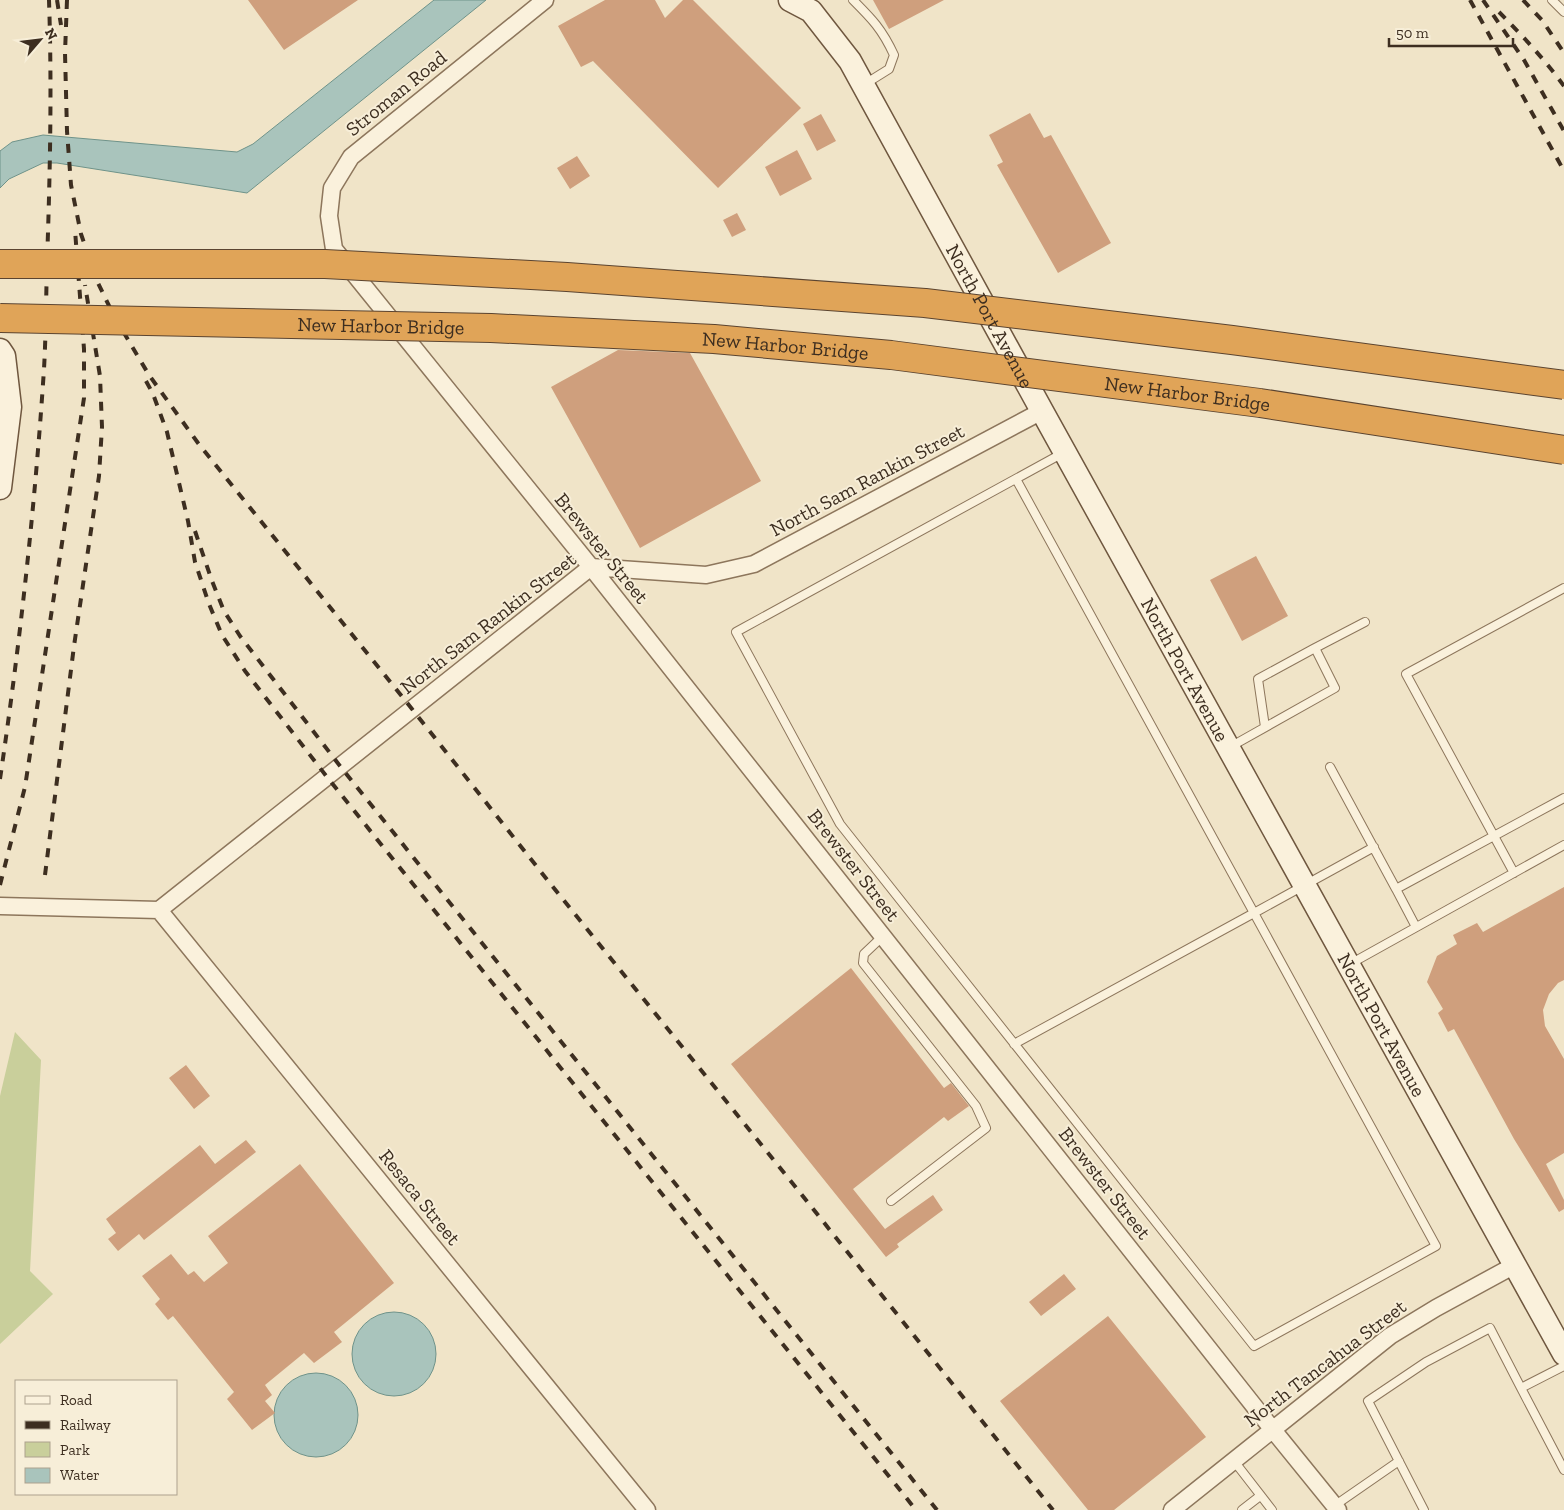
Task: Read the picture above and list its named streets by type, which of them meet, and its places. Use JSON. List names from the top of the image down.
{
  "streets": {
    "highway": ["New Harbor Bridge"],
    "main road": ["North Port Avenue"],
    "street": [
      "Stroman Road",
      "North Sam Rankin Street",
      "Brewster Street",
      "Resaca Street",
      "North Tancahua Street"
    ]
  },
  "crossings": [
    ["Stroman Road", "Brewster Street"],
    ["North Port Avenue", "North Sam Rankin Street"],
    ["North Port Avenue", "North Tancahua Street"],
    ["North Sam Rankin Street", "Brewster Street"],
    ["North Sam Rankin Street", "Resaca Street"],
    ["Brewster Street", "North Tancahua Street"]
  ],
  "legend": [
    "Road",
    "Railway",
    "Park",
    "Water"
  ],
  "scale_bar": "50 m",
  "north": "top right"
}
